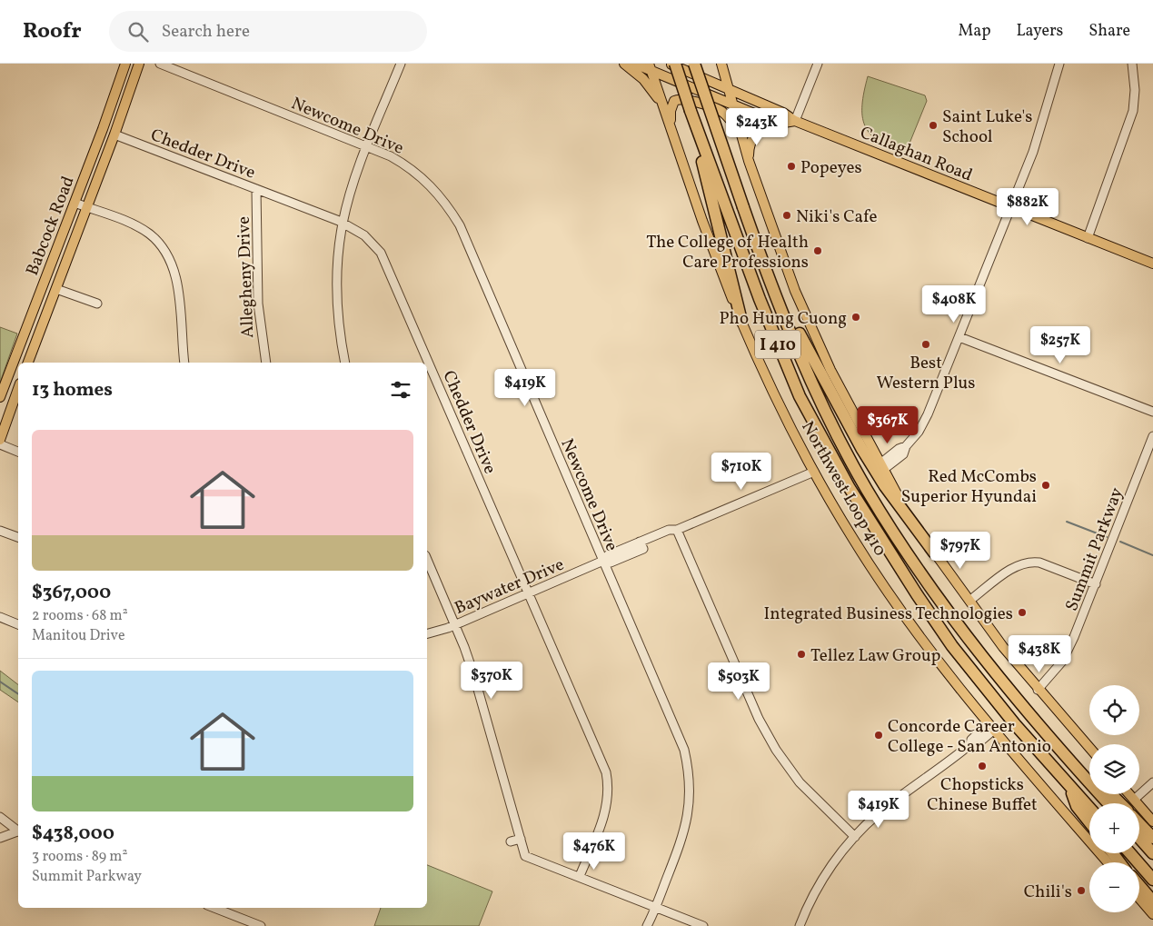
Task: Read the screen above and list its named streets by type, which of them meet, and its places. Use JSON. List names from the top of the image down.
{
  "streets": {
    "highway": ["I 410"],
    "main road": ["Callaghan Road", "Babcock Road", "Northwest Loop 410"],
    "street": [
      "Newcome Drive",
      "Chedder Drive",
      "Allegheny Drive",
      "Summit Parkway",
      "Baywater Drive"
    ]
  },
  "crossings": [
    ["Newcome Drive", "Baywater Drive"],
    ["Chedder Drive", "Babcock Road"],
    ["Chedder Drive", "Allegheny Drive"],
    ["Chedder Drive", "Baywater Drive"],
    ["Northwest Loop 410", "Baywater Drive"]
  ],
  "places": [
    "Saint Luke's School",
    "Popeyes",
    "Niki's Cafe",
    "The College of Health Care Professions",
    "Pho Hung Cuong",
    "Best Western Plus",
    "Red McCombs Superior Hyundai",
    "Integrated Business Technologies",
    "Tellez Law Group",
    "Concorde Career College - San Antonio",
    "Chopsticks Chinese Buffet",
    "Chili's"
  ],
  "page": {
    "header": "Roofr",
    "search": "Search here",
    "nav": ["Map", "Layers", "Share"],
    "price": [
      "$243K",
      "$882K",
      "$408K",
      "$257K",
      "$419K",
      "$367K",
      "$710K",
      "$797K",
      "$438K",
      "$370K",
      "$503K",
      "$419K",
      "$476K"
    ],
    "heading": "13 homes",
    "list": [
      {
        "name": "$367,000",
        "note": "2 rooms · 68 m² · Manitou Drive"
      },
      {
        "name": "$438,000",
        "note": "3 rooms · 89 m² · Summit Parkway"
      }
    ],
    "map_buttons": ["+", "−"]
  }
}
